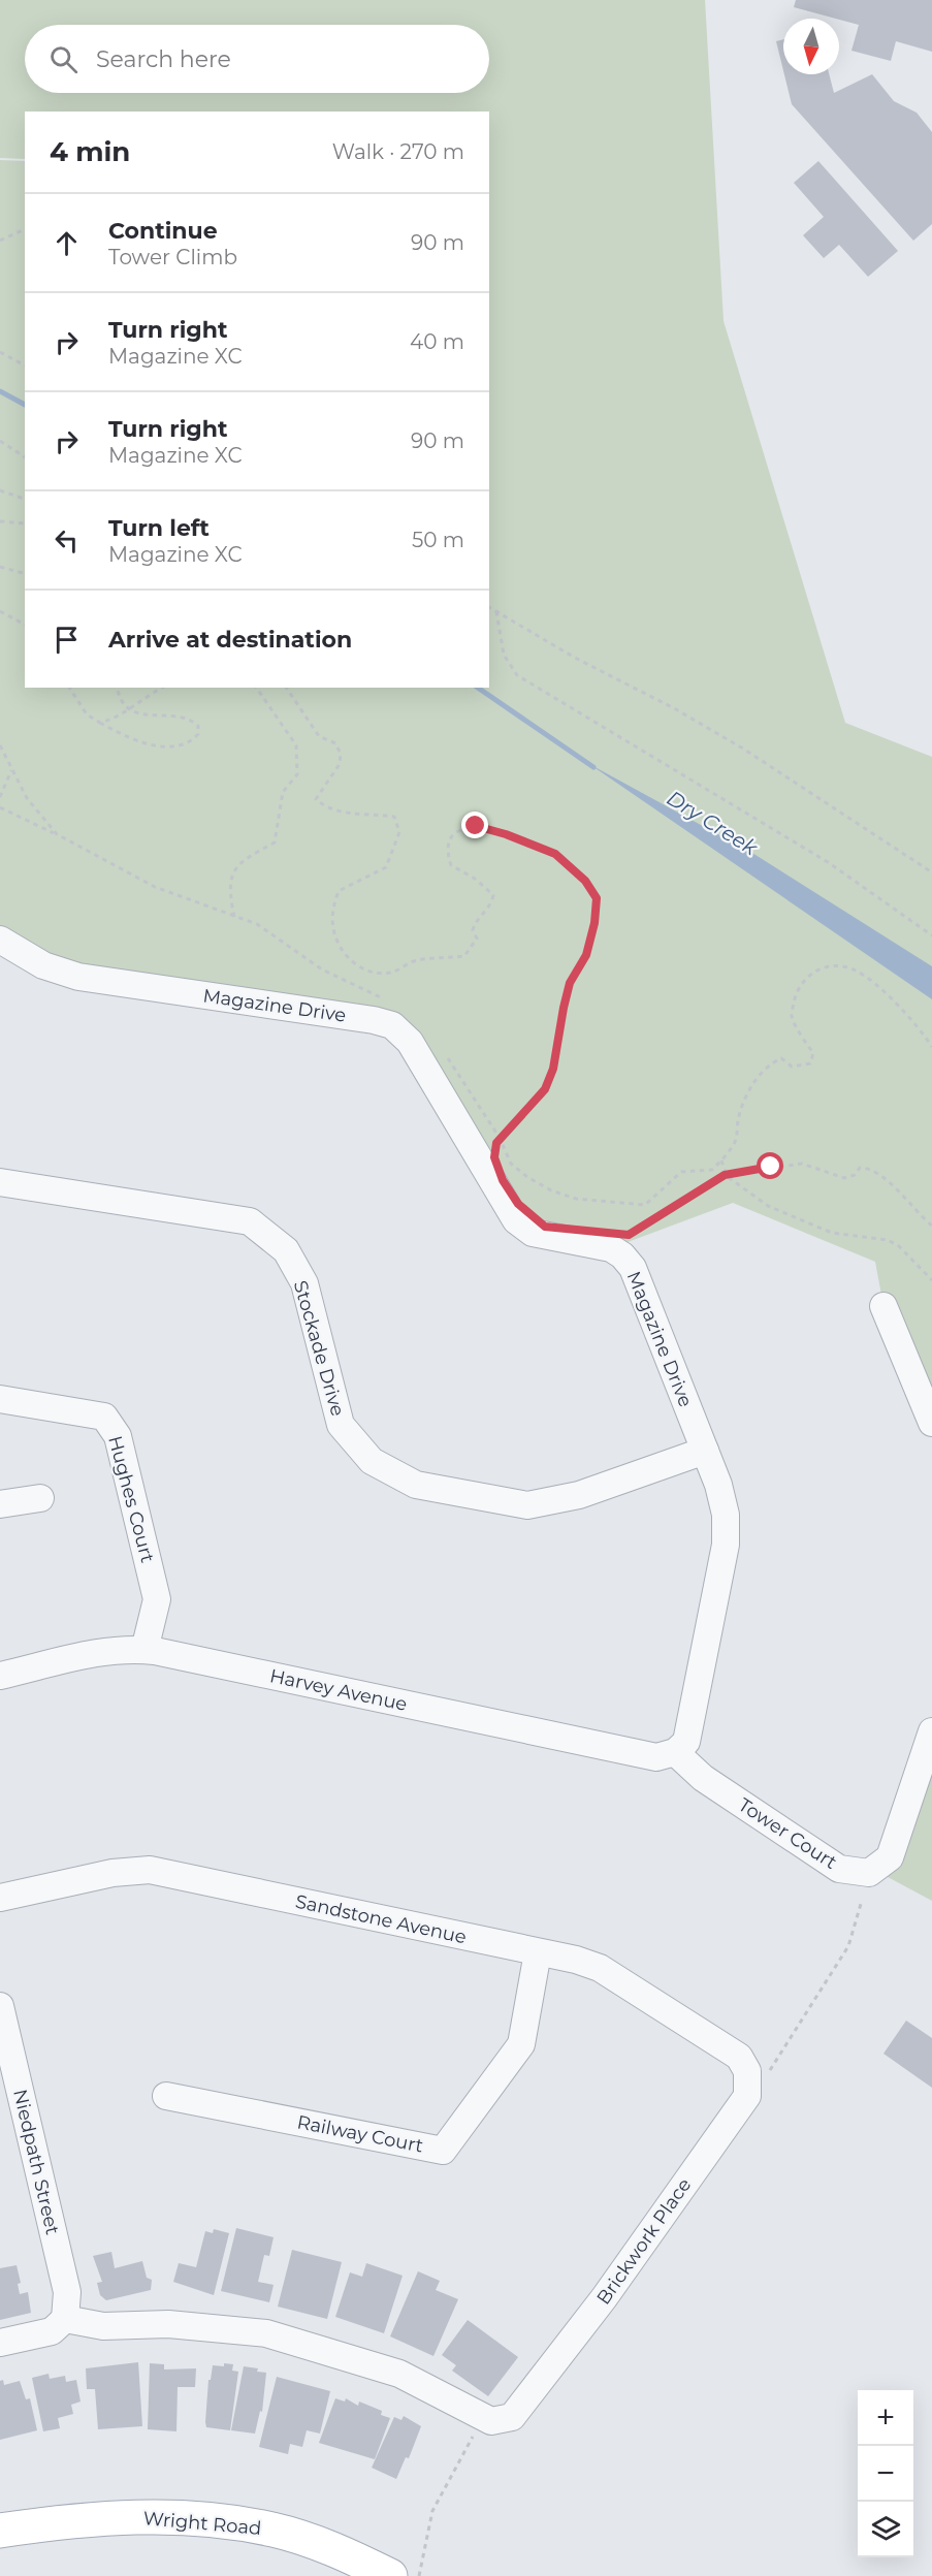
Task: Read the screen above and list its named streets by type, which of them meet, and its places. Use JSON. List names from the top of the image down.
{
  "streets": {
    "main road": ["Wright Road"],
    "street": [
      "Magazine Drive",
      "Stockade Drive",
      "Hughes Court",
      "Harvey Avenue",
      "Tower Court",
      "Sandstone Avenue",
      "Railway Court",
      "Niedpath Street",
      "Brickwork Place"
    ]
  },
  "crossings": [
    ["Magazine Drive", "Stockade Drive"],
    ["Magazine Drive", "Harvey Avenue"],
    ["Magazine Drive", "Tower Court"],
    ["Hughes Court", "Harvey Avenue"],
    ["Harvey Avenue", "Tower Court"],
    ["Sandstone Avenue", "Railway Court"],
    ["Sandstone Avenue", "Brickwork Place"]
  ],
  "water": ["Dry Creek"],
  "north": "bottom",
  "page": {
    "search": "Search here",
    "heading": ["4 min", "Walk · 270 m"],
    "list": [
      ["Continue", "Tower Climb", "90 m"],
      ["Turn right", "Magazine XC", "40 m"],
      ["Turn right", "Magazine XC", "90 m"],
      ["Turn left", "Magazine XC", "50 m"],
      "Arrive at destination"
    ],
    "map_buttons": ["+", "−"]
  }
}
